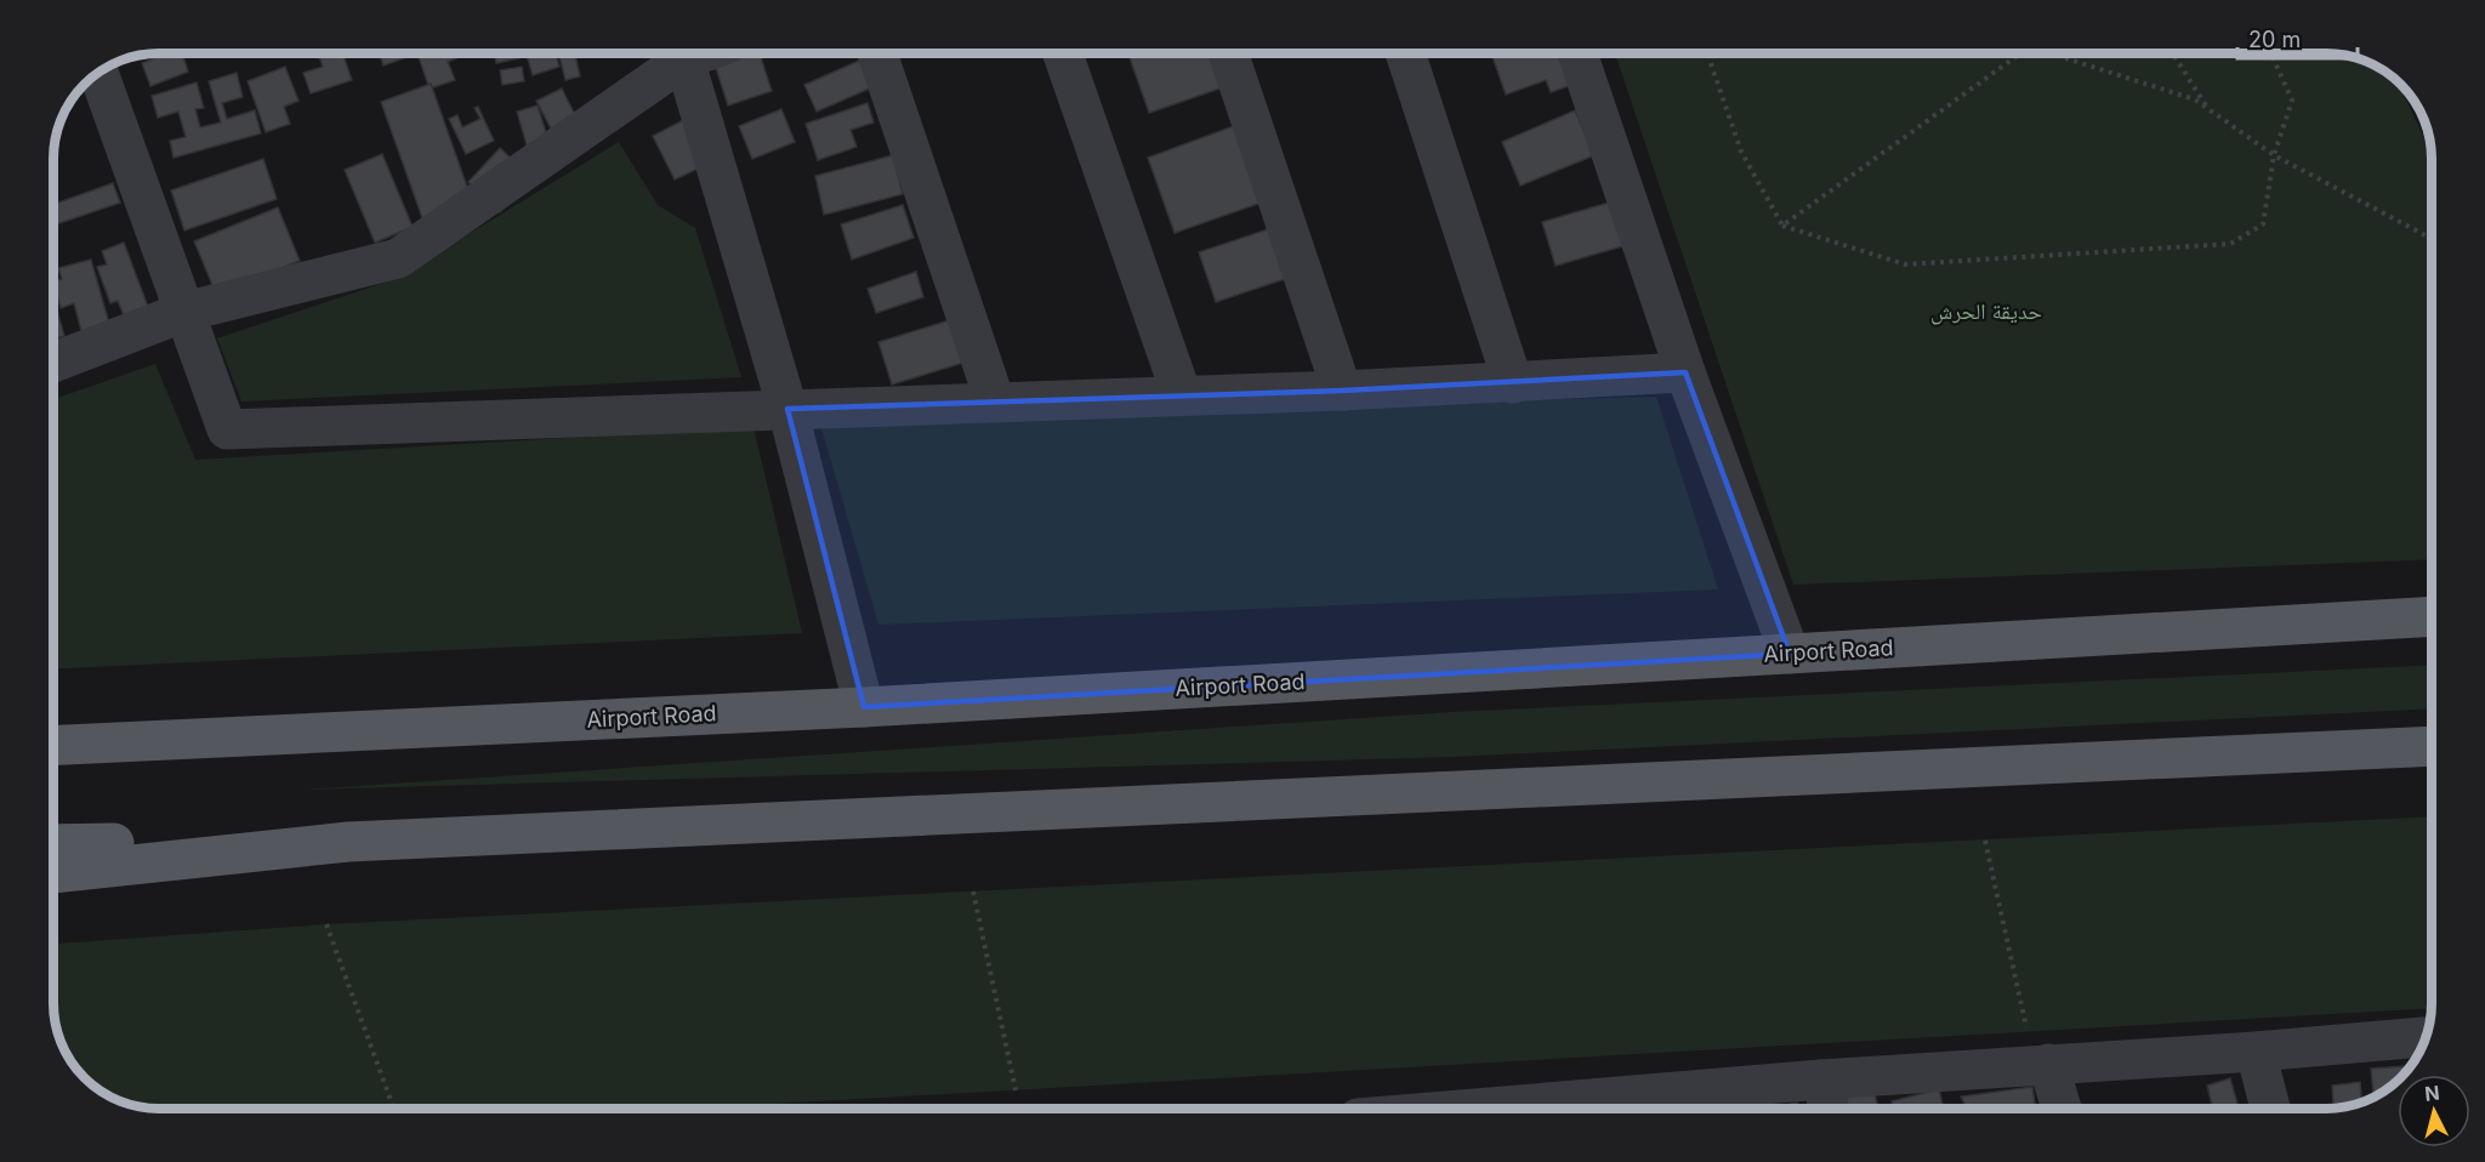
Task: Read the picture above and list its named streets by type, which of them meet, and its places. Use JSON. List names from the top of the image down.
{
  "streets": {
    "main road": ["Airport Road"]
  },
  "parks": ["حديقة الحرش"],
  "scale_bar": "20 m",
  "north": "top"
}
